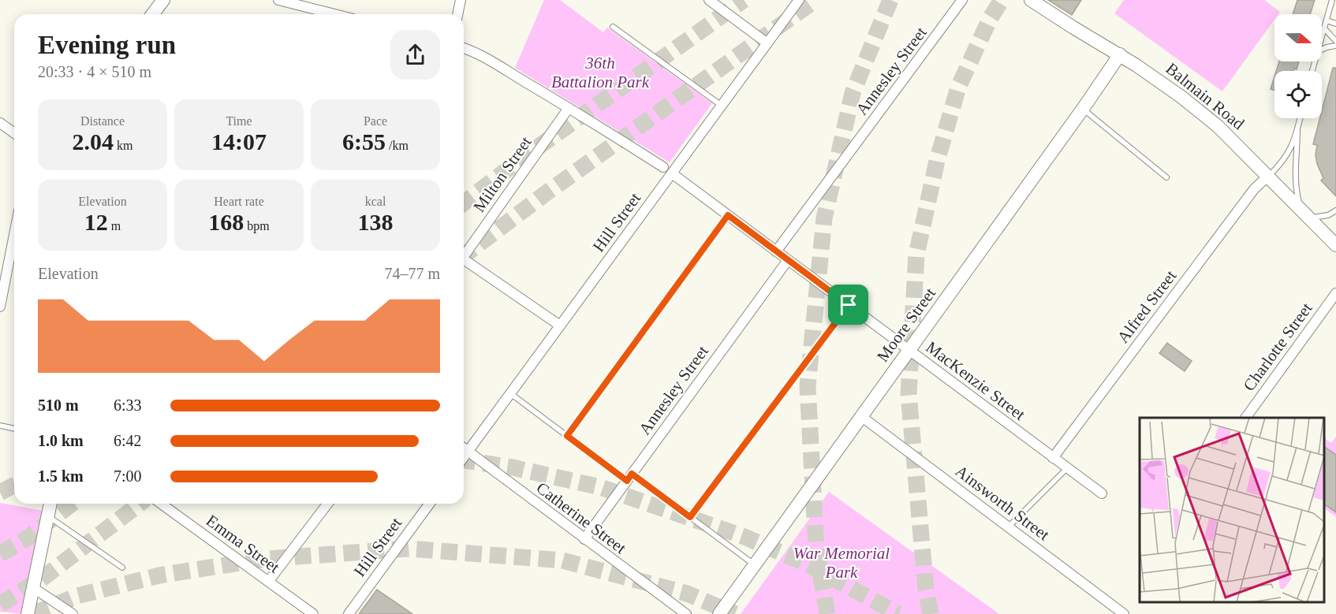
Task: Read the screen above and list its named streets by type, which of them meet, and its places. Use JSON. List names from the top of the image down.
{
  "streets": {
    "main road": ["Balmain Road", "Moore Street"],
    "street": [
      "Annesley Street",
      "Milton Street",
      "Hill Street",
      "Alfred Street",
      "Charlotte Street",
      "MacKenzie Street",
      "Ainsworth Street",
      "Catherine Street",
      "Emma Street"
    ]
  },
  "crossings": [
    ["Annesley Street", "MacKenzie Street"],
    ["Annesley Street", "Catherine Street"],
    ["Balmain Road", "Alfred Street"],
    ["Balmain Road", "Moore Street"],
    ["Hill Street", "MacKenzie Street"],
    ["Hill Street", "Catherine Street"],
    ["Alfred Street", "MacKenzie Street"],
    ["Moore Street", "MacKenzie Street"],
    ["Moore Street", "Ainsworth Street"]
  ],
  "parks": ["36th Battalion Park", "War Memorial Park"],
  "north": "right",
  "page": {
    "heading": ["Evening run", "20:33 · 4 × 510 m"],
    "stats": [
      ["Distance", "2.04 km"],
      ["Time", "14:07"],
      ["Pace", "6:55 /km"],
      ["Elevation", "12 m"],
      ["Heart rate", "168 bpm"],
      ["kcal", "138"]
    ],
    "chart": ["Elevation", "74–77 m"],
    "list": [
      {
        "name": "510 m",
        "note": "6:33"
      },
      {
        "name": "1.0 km",
        "note": "6:42"
      },
      {
        "name": "1.5 km",
        "note": "7:00"
      }
    ]
  }
}
